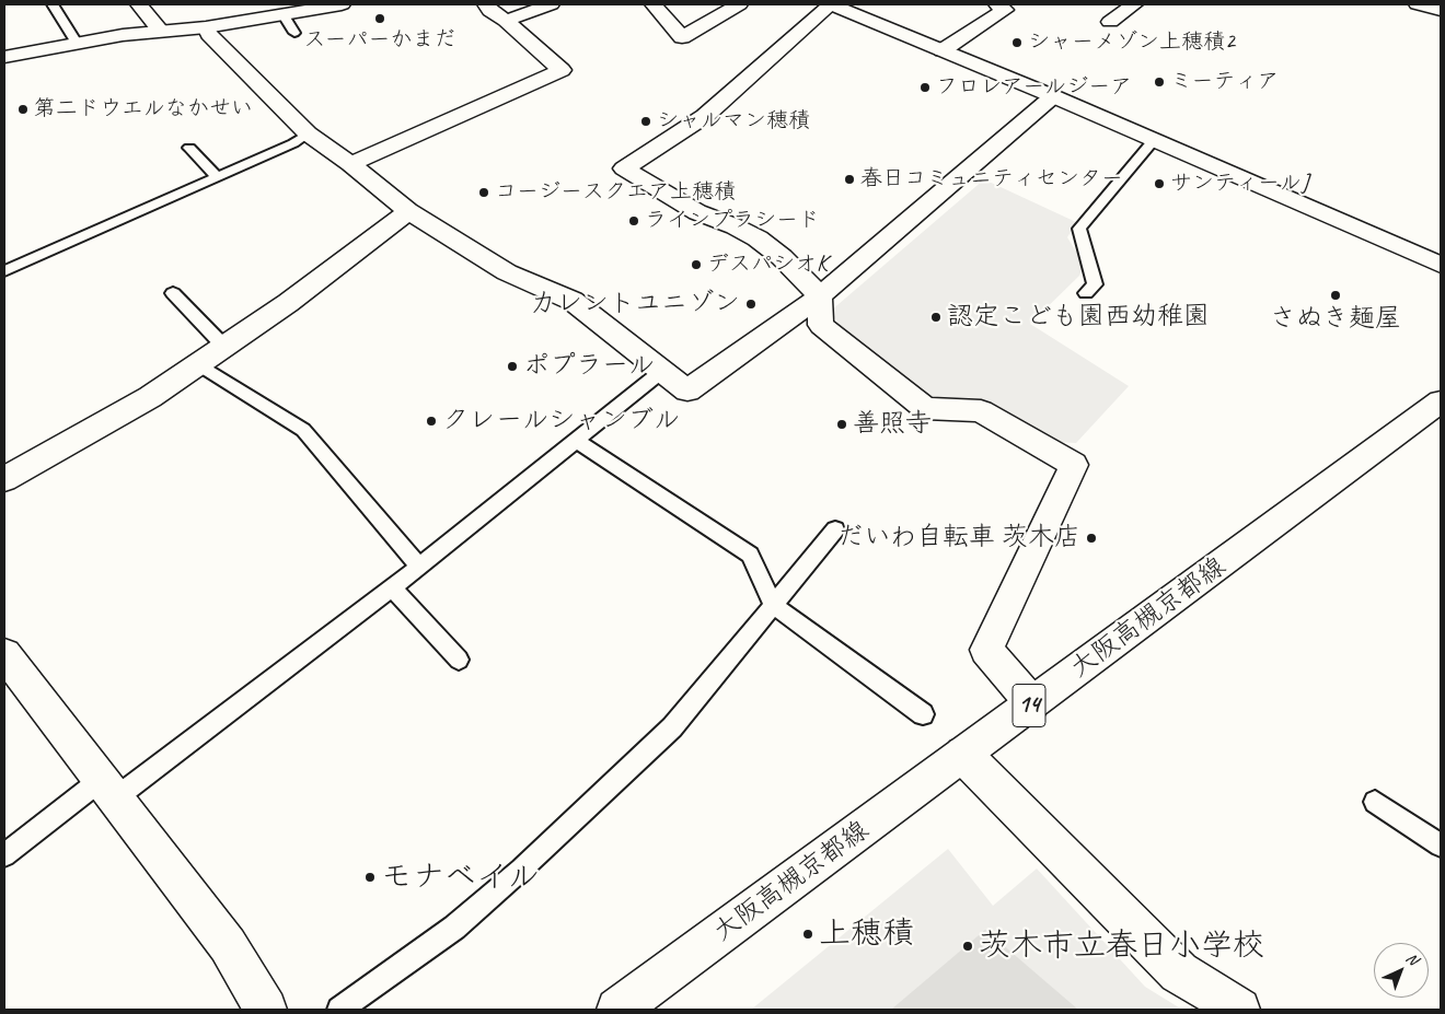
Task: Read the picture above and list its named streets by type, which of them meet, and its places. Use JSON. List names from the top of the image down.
{
  "streets": {
    "street": ["大阪高槻京都線", "14"]
  },
  "places": [
    "スーパーかまだ",
    "シャーメゾン上穂積2",
    "ミーティア",
    "フロレアールジーア",
    "第二ドウエルなかせい",
    "シャルマン穂積",
    "春日コミュニティセンター",
    "サンティールJ",
    "コージースクエア上穂積",
    "ラインプラシード",
    "デスパシオK",
    "さぬき麺屋",
    "カレントユニゾン",
    "認定こども園西幼稚園",
    "ポプラール",
    "クレールシャンブル",
    "善照寺",
    "だいわ自転車 茨木店",
    "モナベイル",
    "上穂積",
    "茨木市立春日小学校"
  ],
  "north": "top right"
}
